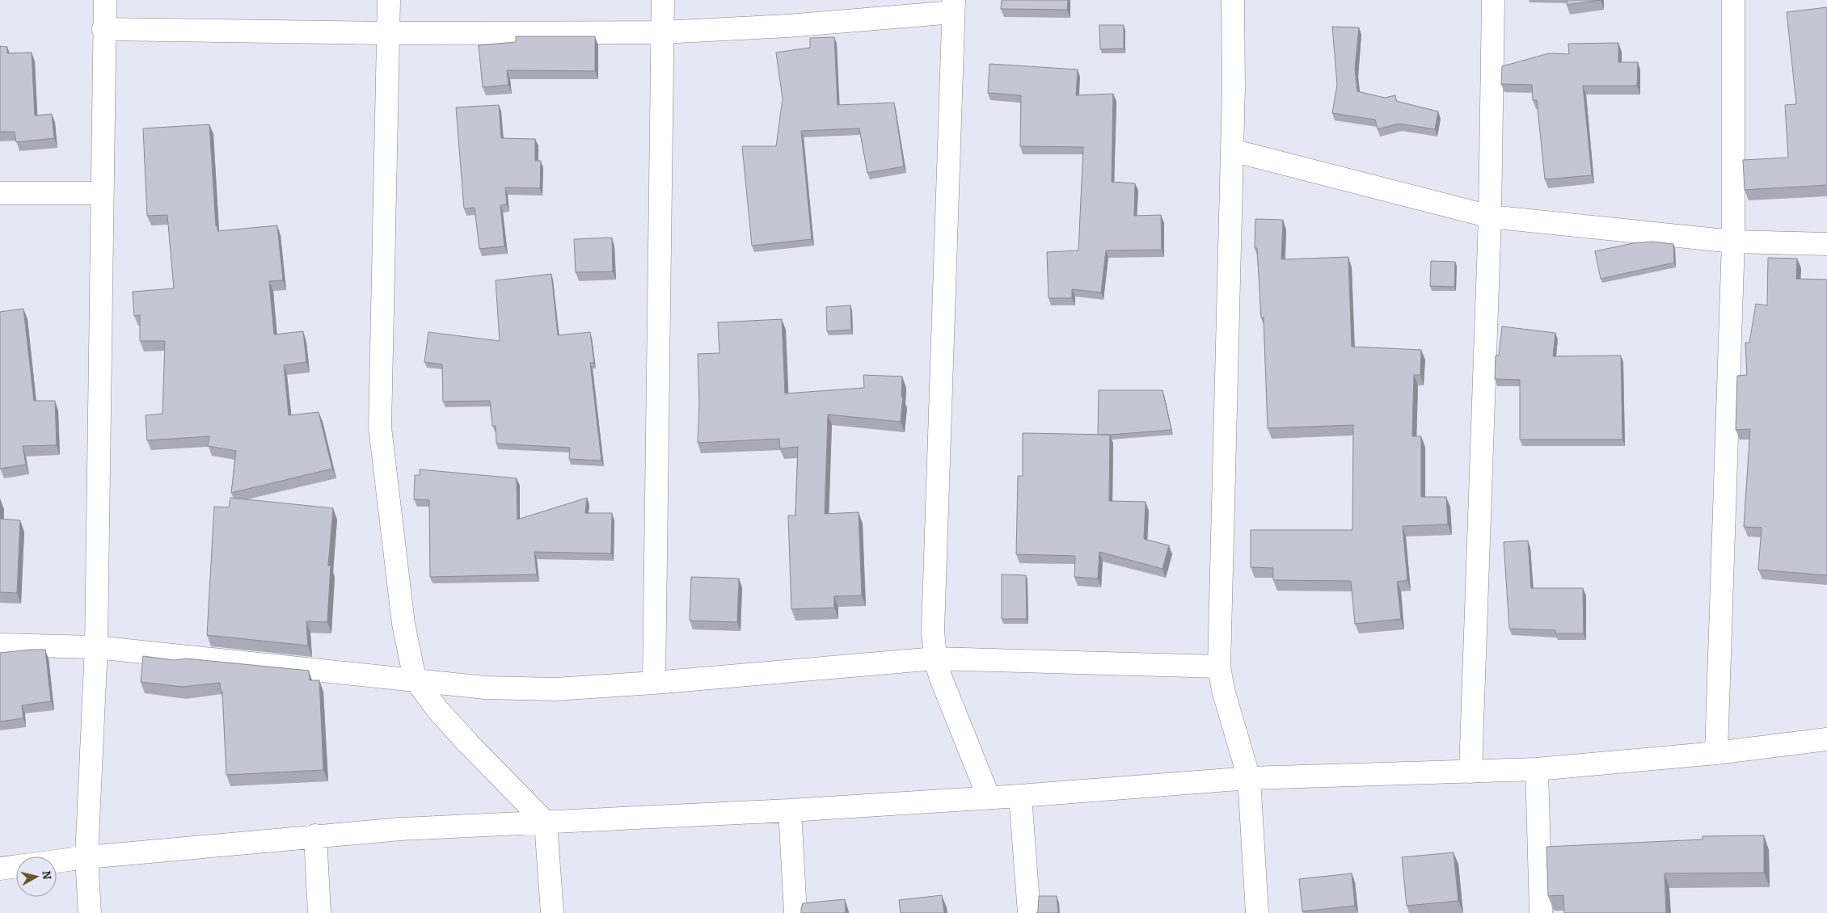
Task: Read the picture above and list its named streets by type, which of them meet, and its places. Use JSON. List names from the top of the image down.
{
  "north": "right"
}
